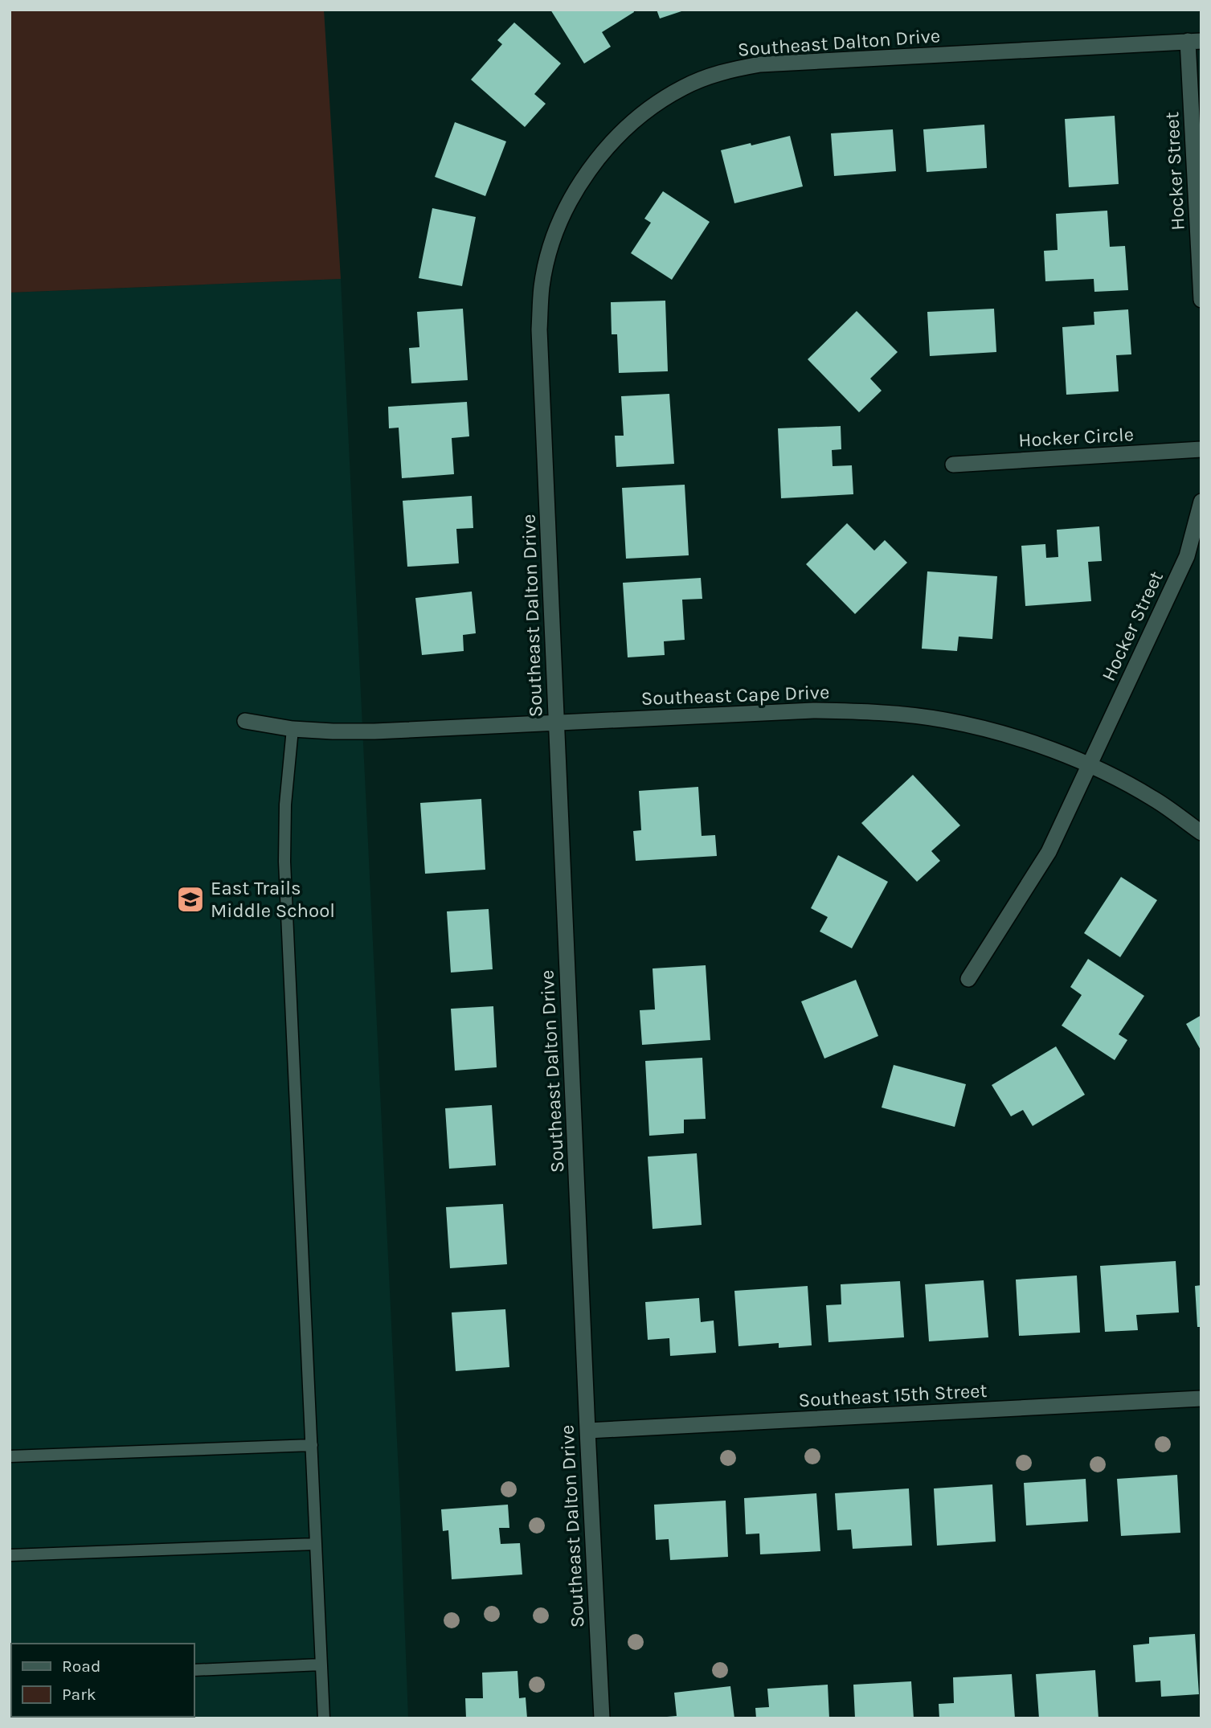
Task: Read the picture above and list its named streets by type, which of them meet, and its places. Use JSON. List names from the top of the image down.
{
  "streets": {
    "street": [
      "Southeast Dalton Drive",
      "Hocker Street",
      "Hocker Circle",
      "Southeast Cape Drive",
      "Southeast 15th Street"
    ]
  },
  "crossings": [
    ["Southeast Dalton Drive", "Hocker Street"],
    ["Southeast Dalton Drive", "Southeast Cape Drive"],
    ["Southeast Dalton Drive", "Southeast 15th Street"],
    ["Hocker Street", "Southeast Cape Drive"]
  ],
  "places": {
    "school or university": ["East Trails Middle School"]
  },
  "legend": ["Road", "Park"]
}
